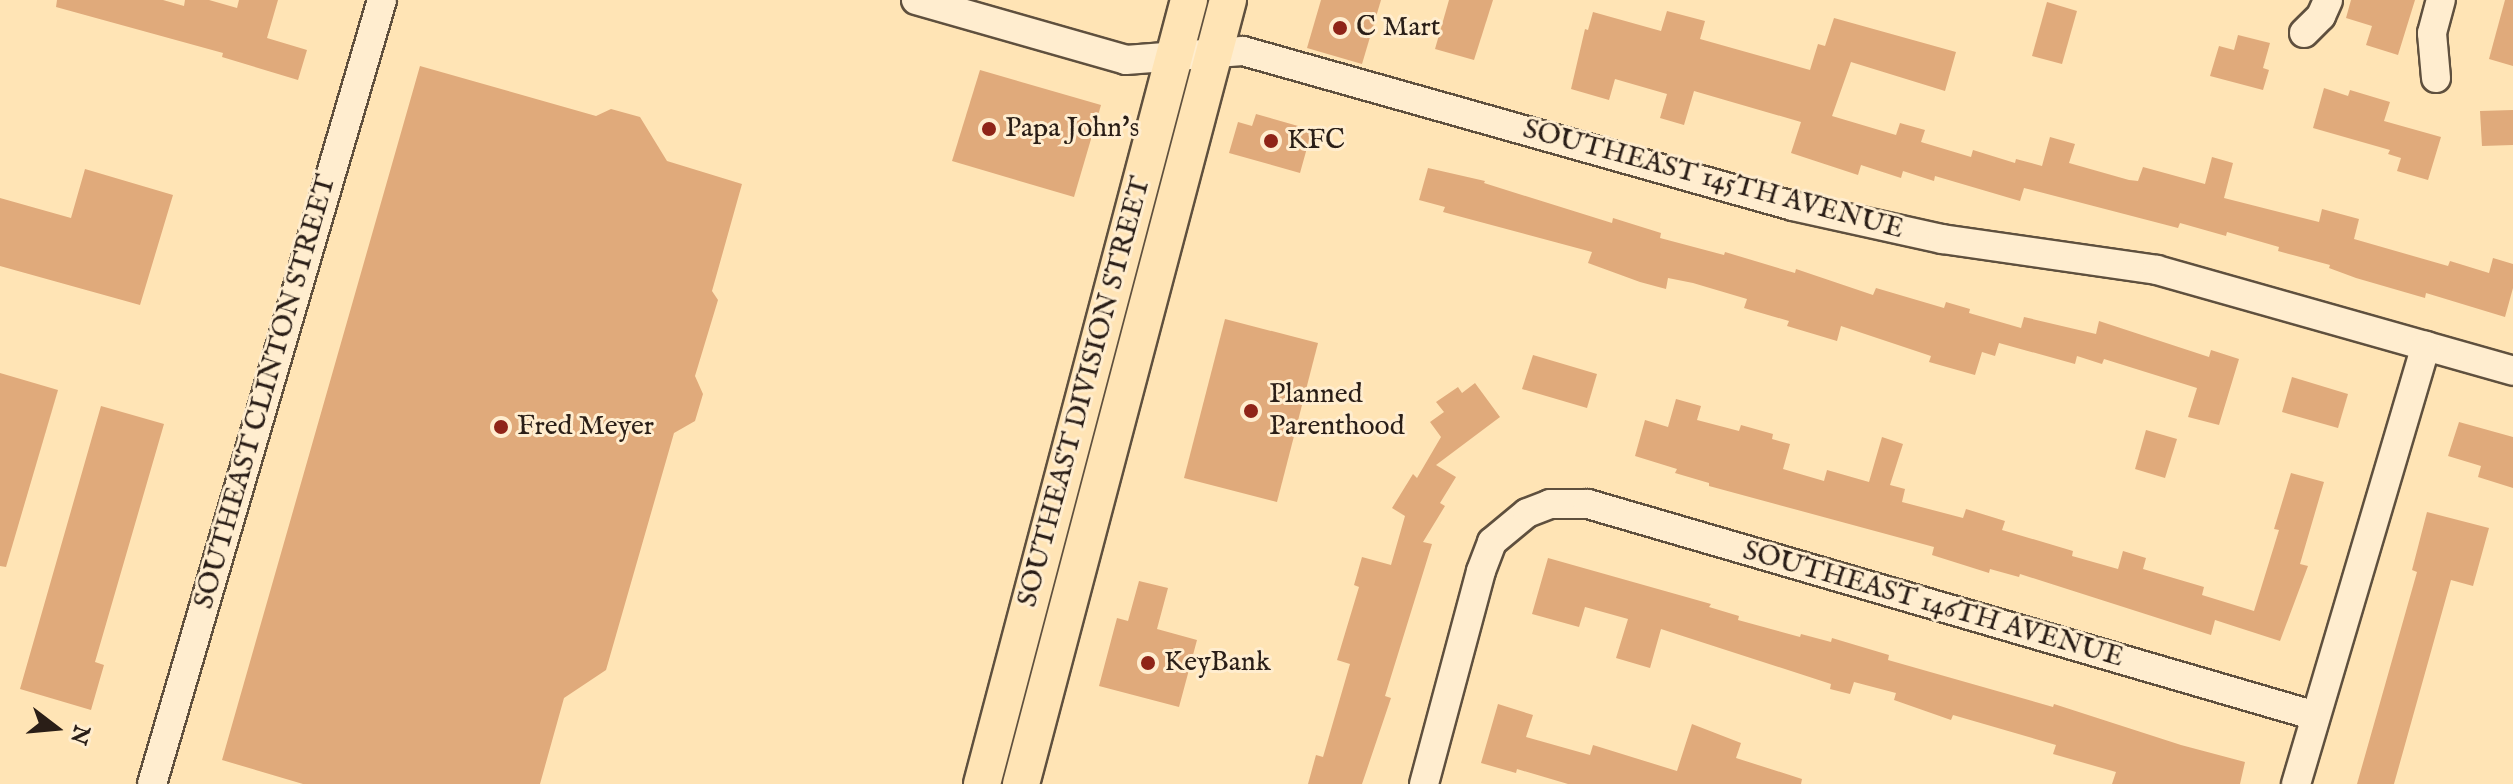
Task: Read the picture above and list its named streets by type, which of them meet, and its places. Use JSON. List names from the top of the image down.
{
  "streets": {
    "main road": ["SOUTHEAST DIVISION STREET"],
    "street": ["SOUTHEAST 145TH AVENUE", "SOUTHEAST CLINTON STREET", "SOUTHEAST 146TH AVENUE"]
  },
  "crossings": [
    ["SOUTHEAST 145TH AVENUE", "SOUTHEAST DIVISION STREET"]
  ],
  "places": [
    "C Mart",
    "Papa John's",
    "KFC",
    "Planned Parenthood",
    "Fred Meyer",
    "KeyBank"
  ],
  "north": "right"
}
